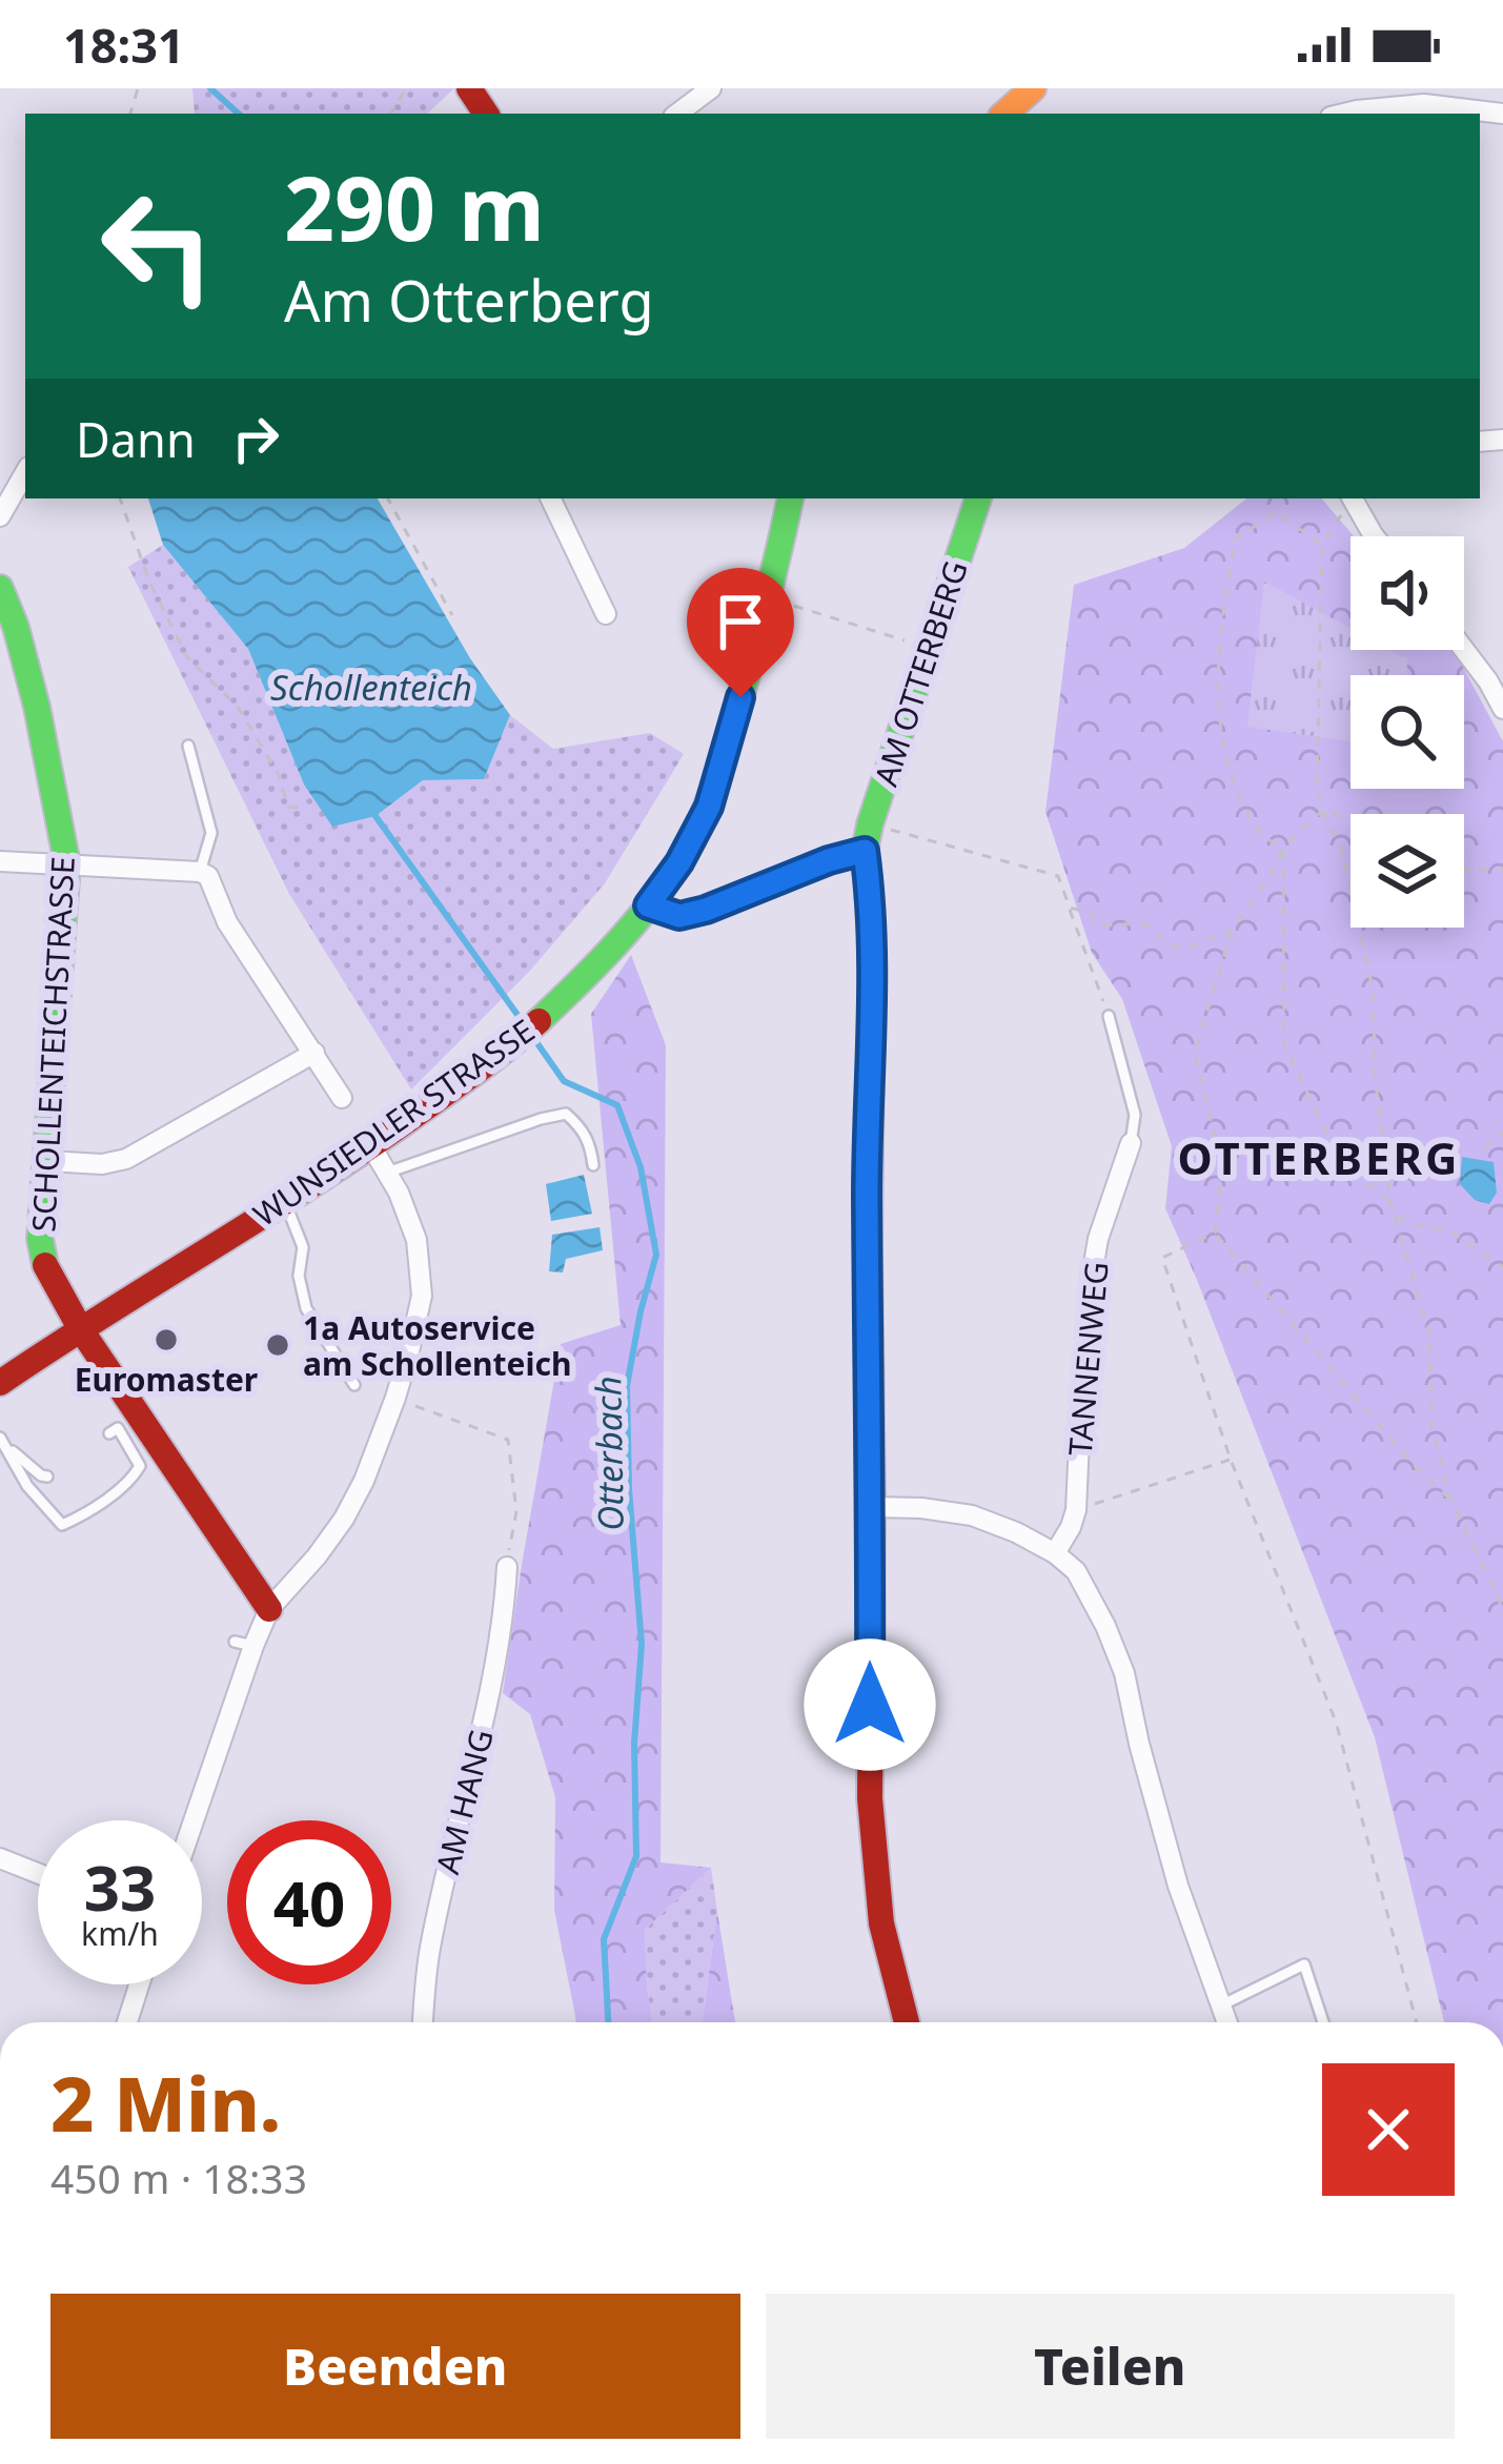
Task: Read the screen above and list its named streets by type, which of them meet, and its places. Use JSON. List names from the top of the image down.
{
  "streets": {
    "street": [
      "AM OTTERBERG",
      "SCHOLLENTEICHSTRASSE",
      "WUNSIEDLER STRASSE",
      "TANNENWEG",
      "AM HANG"
    ]
  },
  "crossings": [
    ["SCHOLLENTEICHSTRASSE", "WUNSIEDLER STRASSE"]
  ],
  "districts": ["OTTERBERG"],
  "water": ["Schollenteich", "Otterbach"],
  "places": ["Euromaster", "1a Autoservice am Schollenteich"],
  "page": {
    "status": "18:31",
    "turn": ["290 m", "Am Otterberg"],
    "then": "Dann",
    "speed": "33 km/h",
    "limit": "40",
    "heading": ["2 Min.", "450 m · 18:33"],
    "buttons": ["Beenden", "Teilen"]
  }
}
